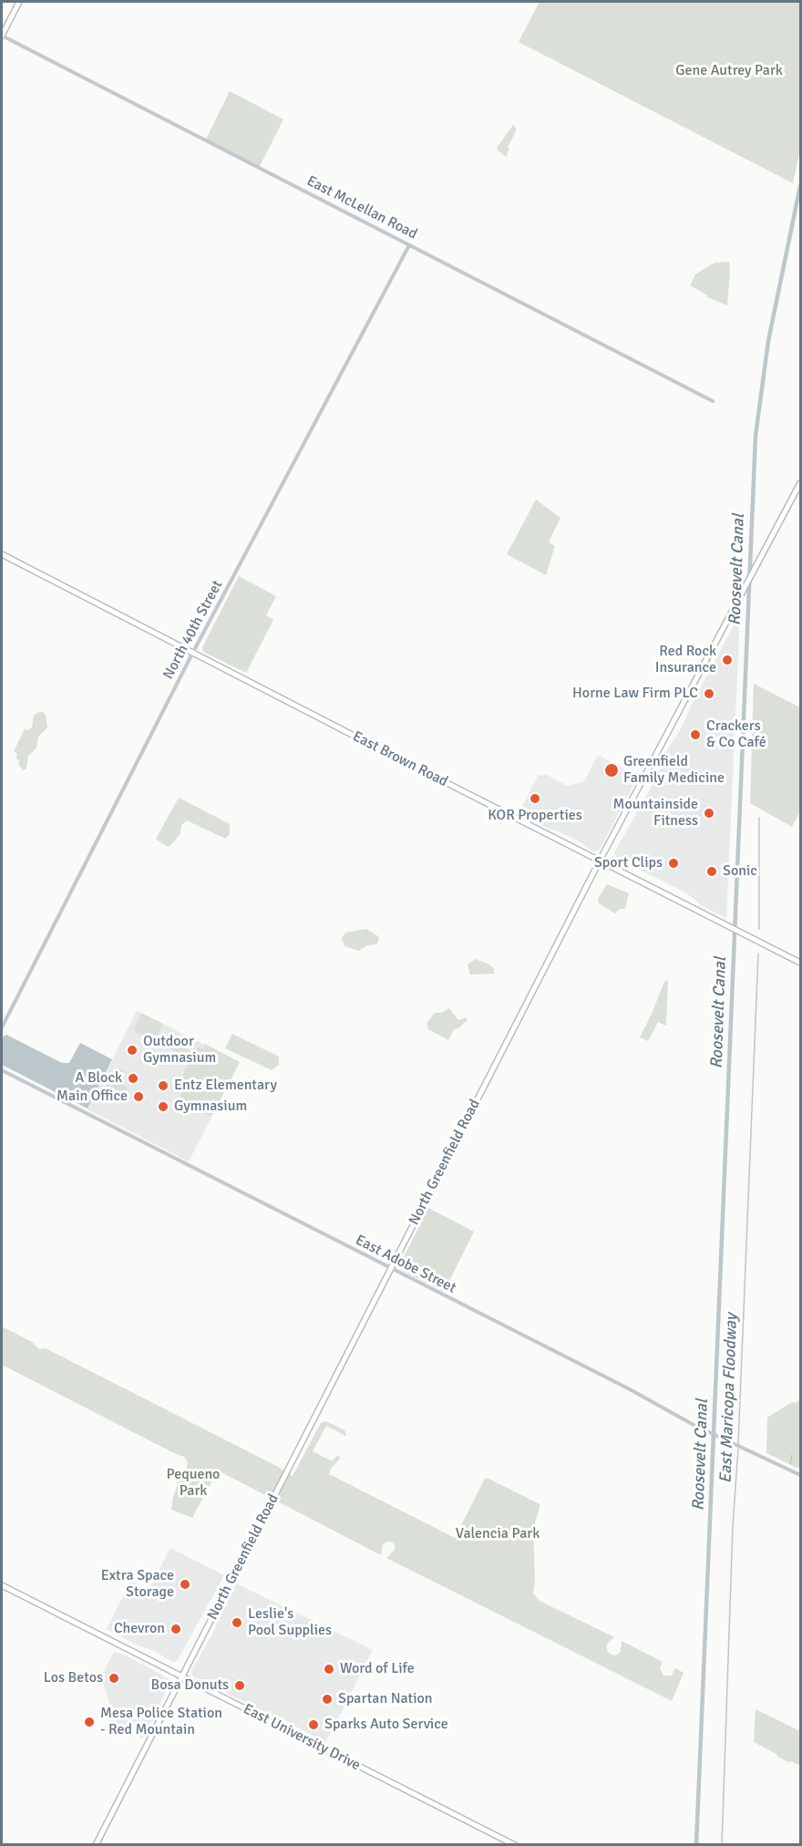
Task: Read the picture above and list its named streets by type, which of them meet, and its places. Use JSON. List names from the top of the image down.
{
  "streets": {
    "main road": ["East Brown Road", "North Greenfield Road", "East University Drive"],
    "street": ["East McLellan Road", "North 40th Street", "East Adobe Street"]
  },
  "crossings": [
    ["East McLellan Road", "North 40th Street"],
    ["North 40th Street", "East Brown Road"],
    ["East Brown Road", "North Greenfield Road"],
    ["North Greenfield Road", "East Adobe Street"],
    ["North Greenfield Road", "East University Drive"]
  ],
  "water": ["Roosevelt Canal", "East Maricopa Floodway"],
  "parks": ["Gene Autrey Park", "Pequeno Park", "Valencia Park"],
  "places": [
    "Red Rock Insurance",
    "Horne Law Firm PLC",
    "Crackers & Co Café",
    "Greenfield Family Medicine",
    "KOR Properties",
    "Mountainside Fitness",
    "Sport Clips",
    "Sonic",
    "Outdoor Gymnasium",
    "A Block",
    "Entz Elementary",
    "Main Office",
    "Gymnasium",
    "Extra Space Storage",
    "Leslie's Pool Supplies",
    "Chevron",
    "Word of Life",
    "Los Betos",
    "Bosa Donuts",
    "Spartan Nation",
    "Mesa Police Station - Red Mountain",
    "Sparks Auto Service"
  ]
}
